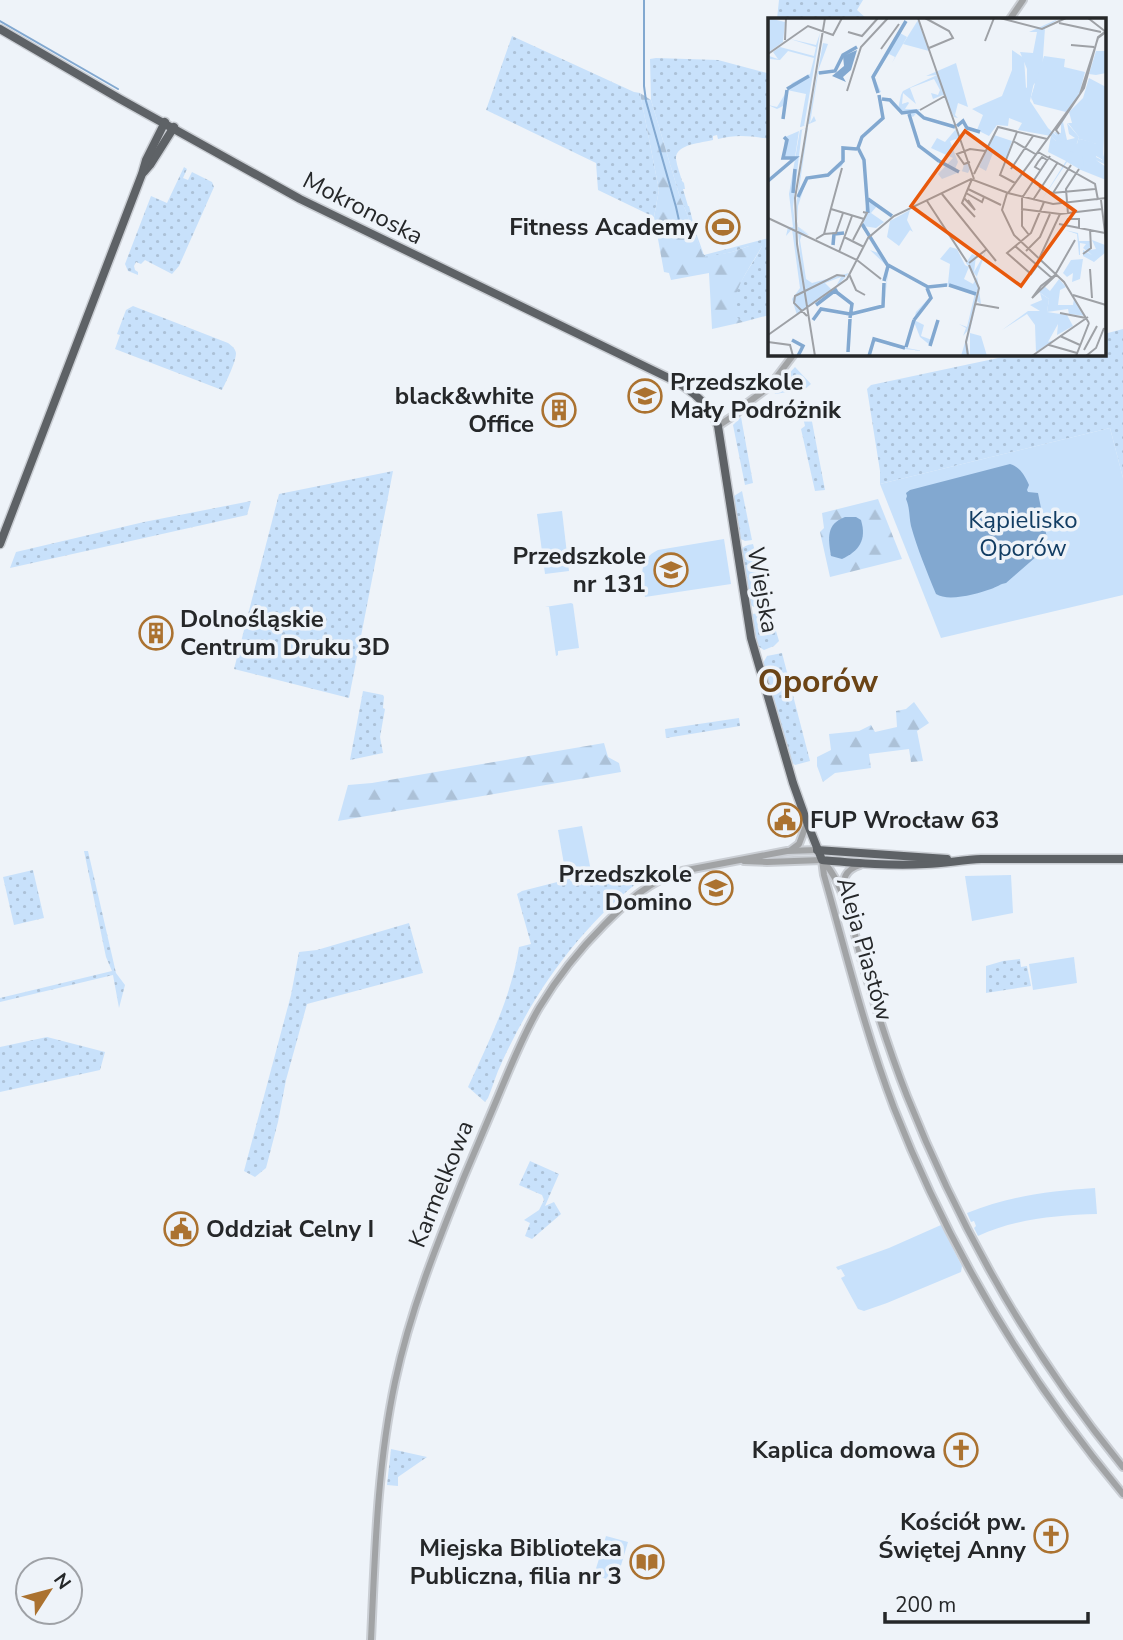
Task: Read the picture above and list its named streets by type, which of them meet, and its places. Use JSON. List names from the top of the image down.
{
  "streets": {
    "main road": ["Mokronoska", "Wiejska"],
    "street": ["Aleja Piastów", "Karmelkowa"]
  },
  "crossings": [
    ["Mokronoska", "Wiejska"],
    ["Wiejska", "Aleja Piastów"],
    ["Wiejska", "Karmelkowa"],
    ["Aleja Piastów", "Karmelkowa"]
  ],
  "districts": ["Oporów"],
  "parks": ["Kąpielisko Oporów"],
  "places": {
    "sports": ["Fitness Academy"],
    "school or university": ["Przedszkole Mały Podróżnik", "Przedszkole nr 131", "Przedszkole Domino"],
    "building": ["black&white Office", "Dolnośląskie Centrum Druku 3D"],
    "public building": ["FUP Wrocław 63", "Oddział Celny I"],
    "church": ["Kaplica domowa", "Kościół pw. Świętej Anny"],
    "library": ["Miejska Biblioteka Publiczna, filia nr 3"]
  },
  "scale_bar": "200 m",
  "north": "top right"
}
